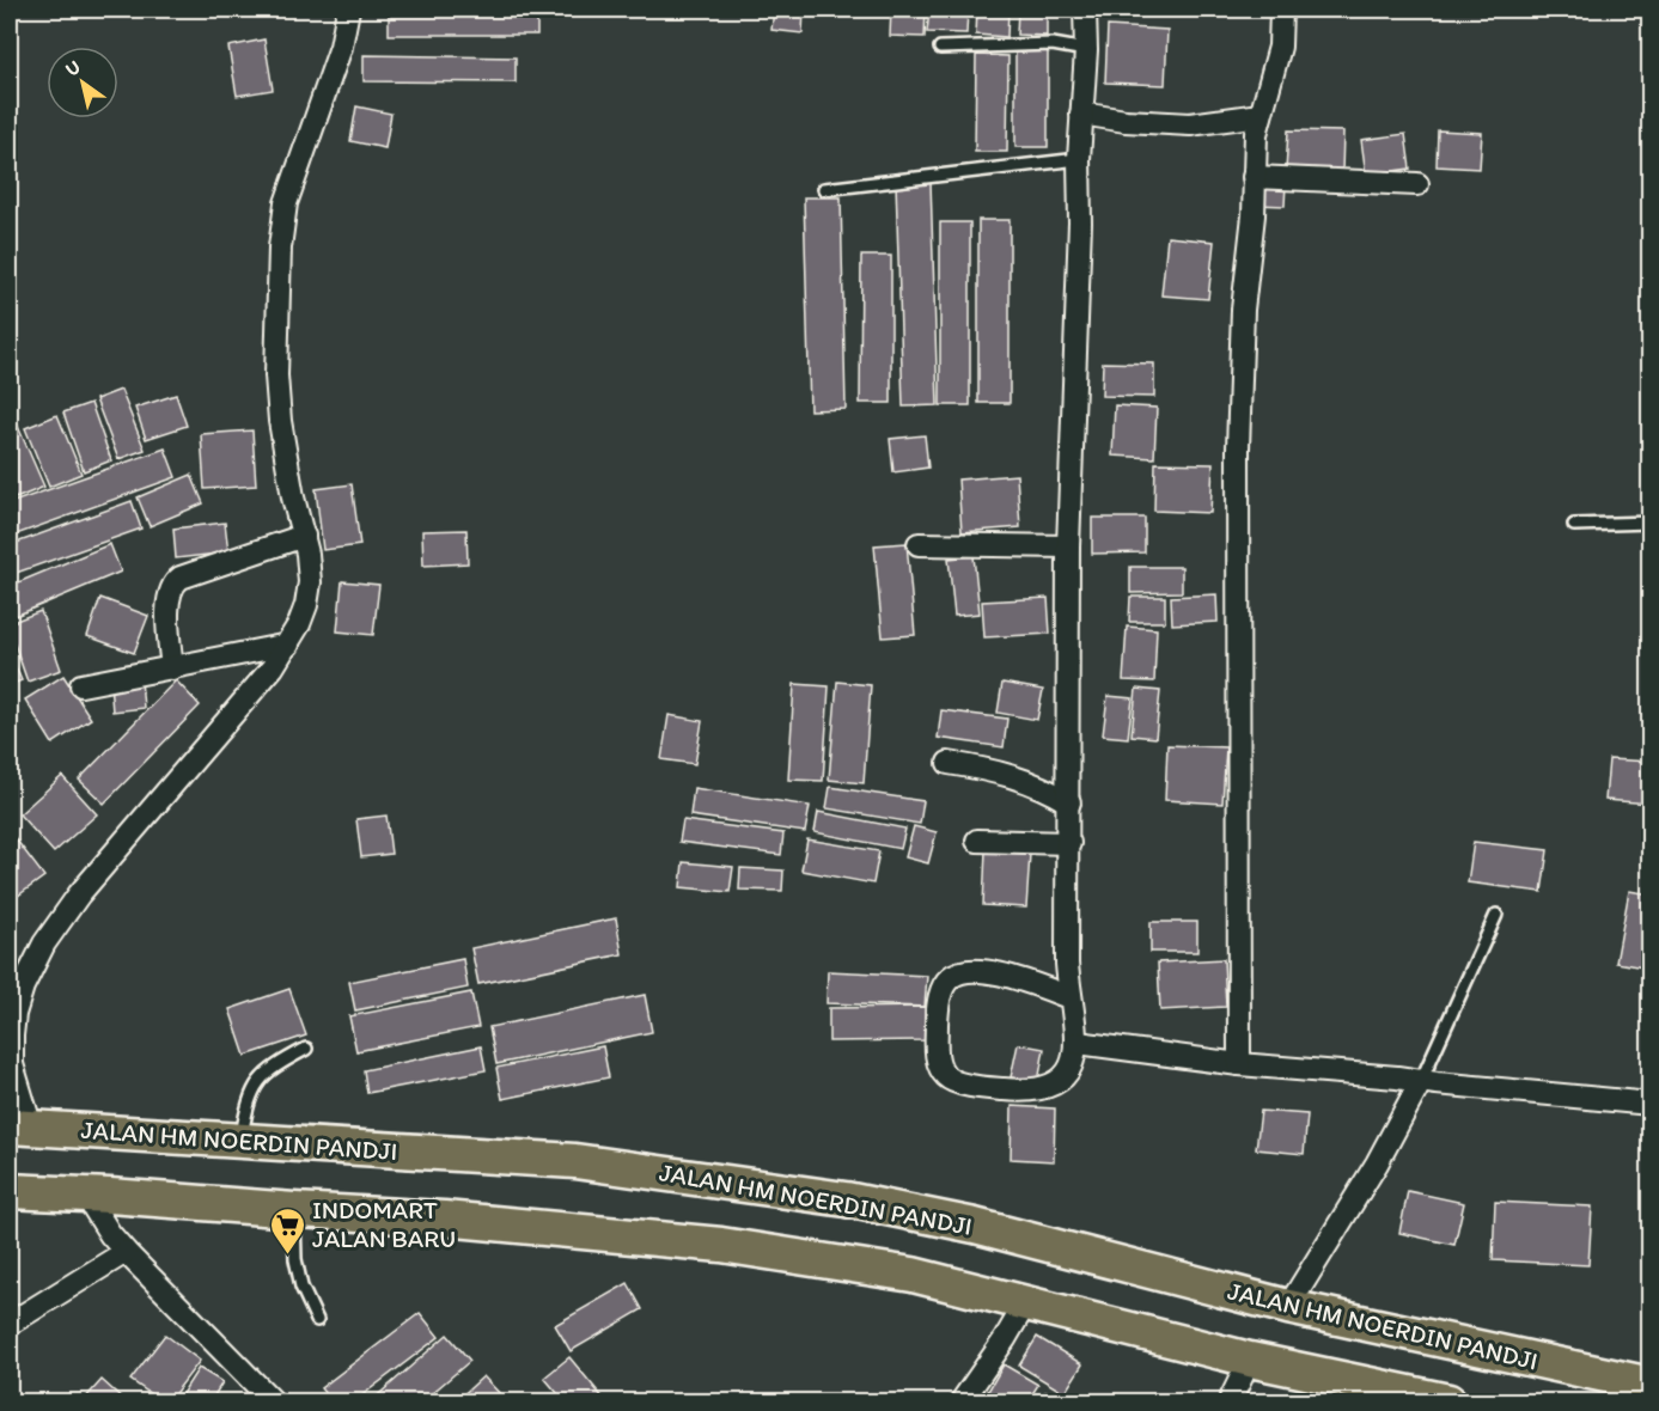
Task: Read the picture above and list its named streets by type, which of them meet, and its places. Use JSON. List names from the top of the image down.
{
  "streets": {
    "main road": ["JALAN HM NOERDIN PANDJI"]
  },
  "places": {
    "supermarket": ["INDOMART JALAN BARU"]
  },
  "north": "top left"
}
